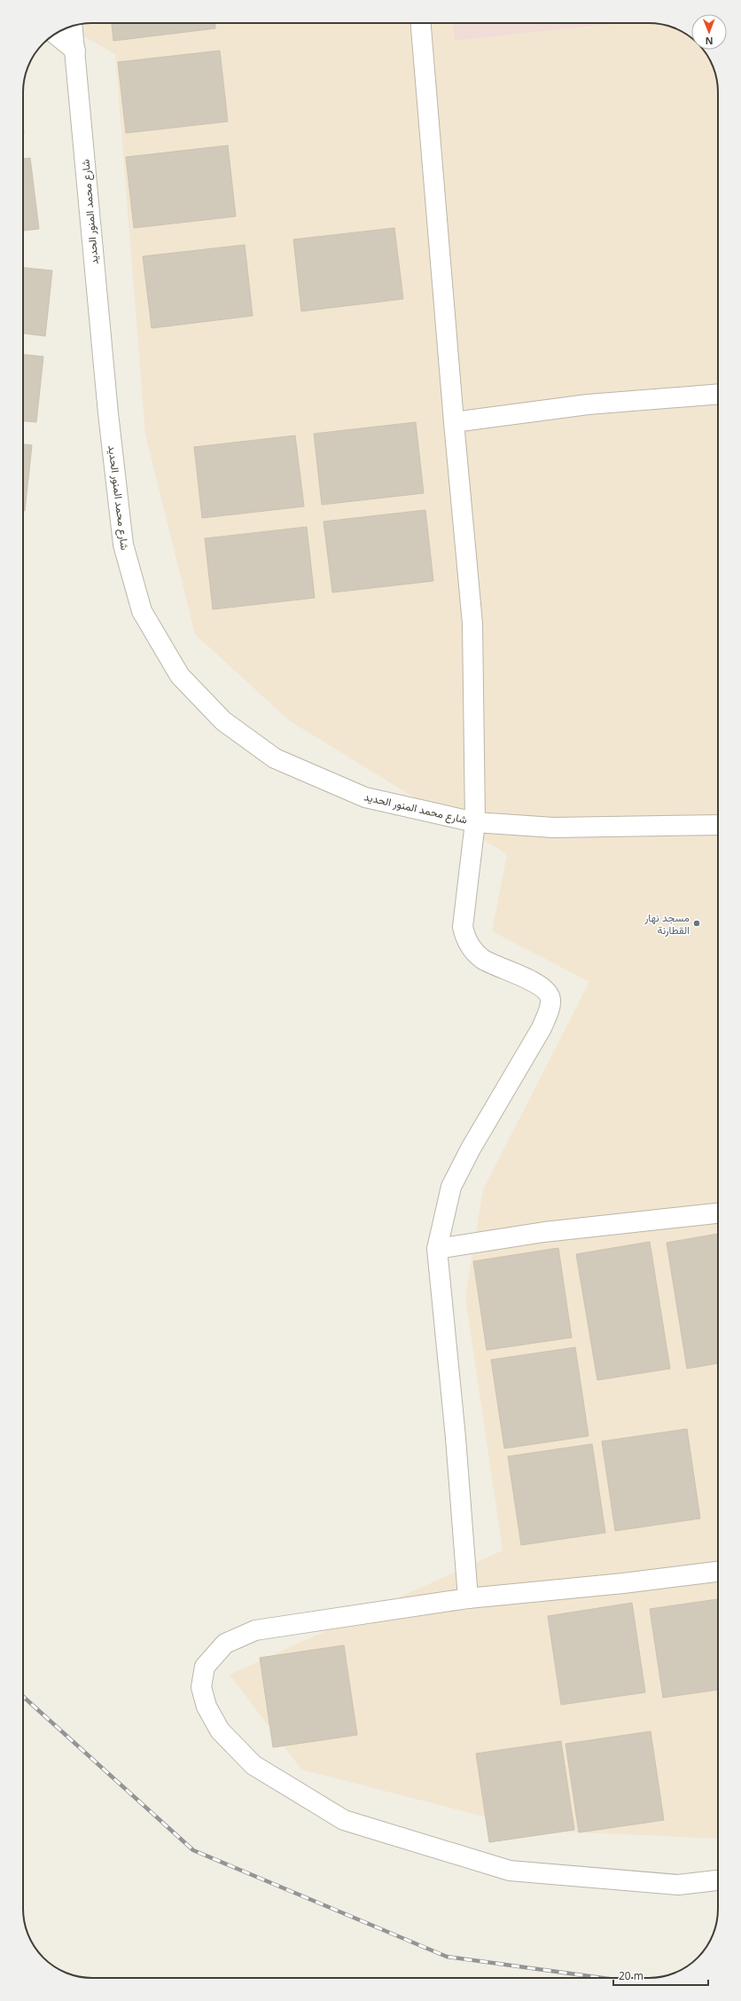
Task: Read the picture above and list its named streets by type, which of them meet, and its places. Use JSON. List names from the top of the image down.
{
  "streets": {
    "street": ["شارع محمد المنور الحديد"]
  },
  "places": ["مسجد نهار القطارنة"],
  "scale_bar": "20 m",
  "north": "bottom"
}
